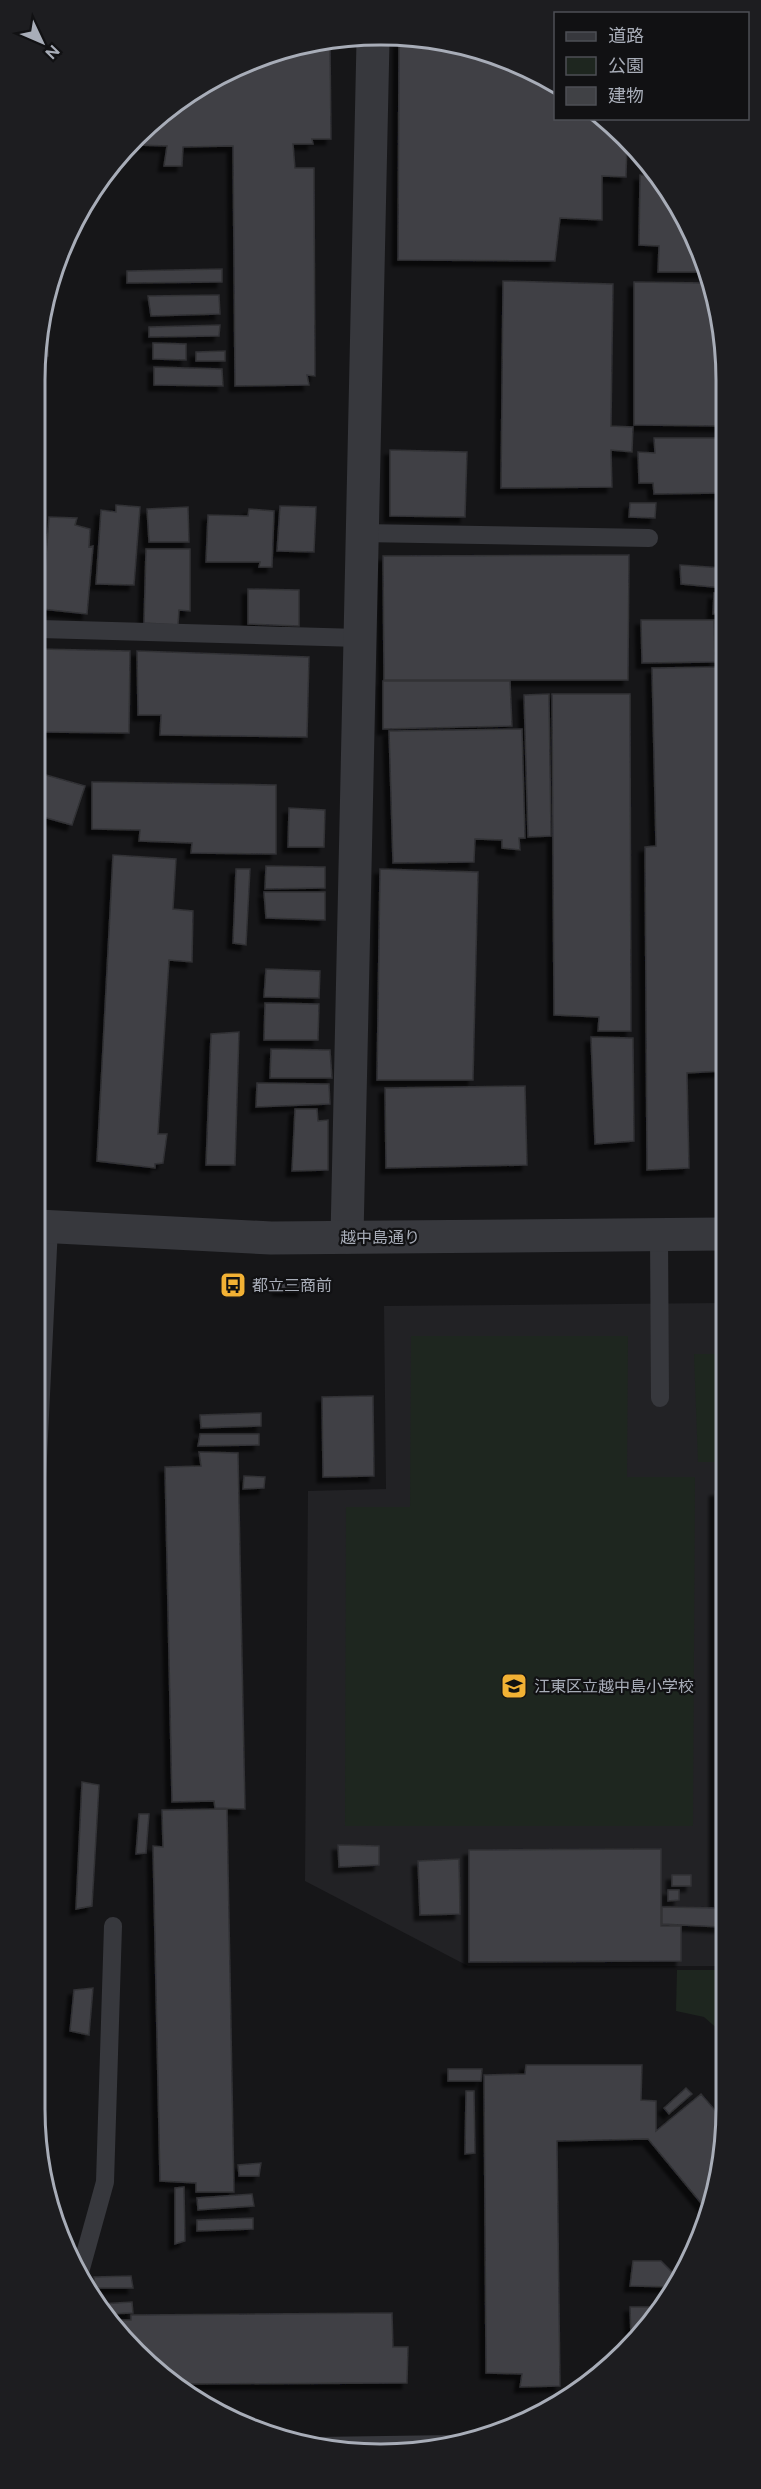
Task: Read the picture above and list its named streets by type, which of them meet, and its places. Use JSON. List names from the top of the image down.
{
  "streets": {
    "street": ["越中島通り"]
  },
  "places": {
    "bus stop": ["都立三商前"],
    "school or university": ["江東区立越中島小学校"]
  },
  "legend": ["道路", "公園", "建物"],
  "north": "bottom right"
}
